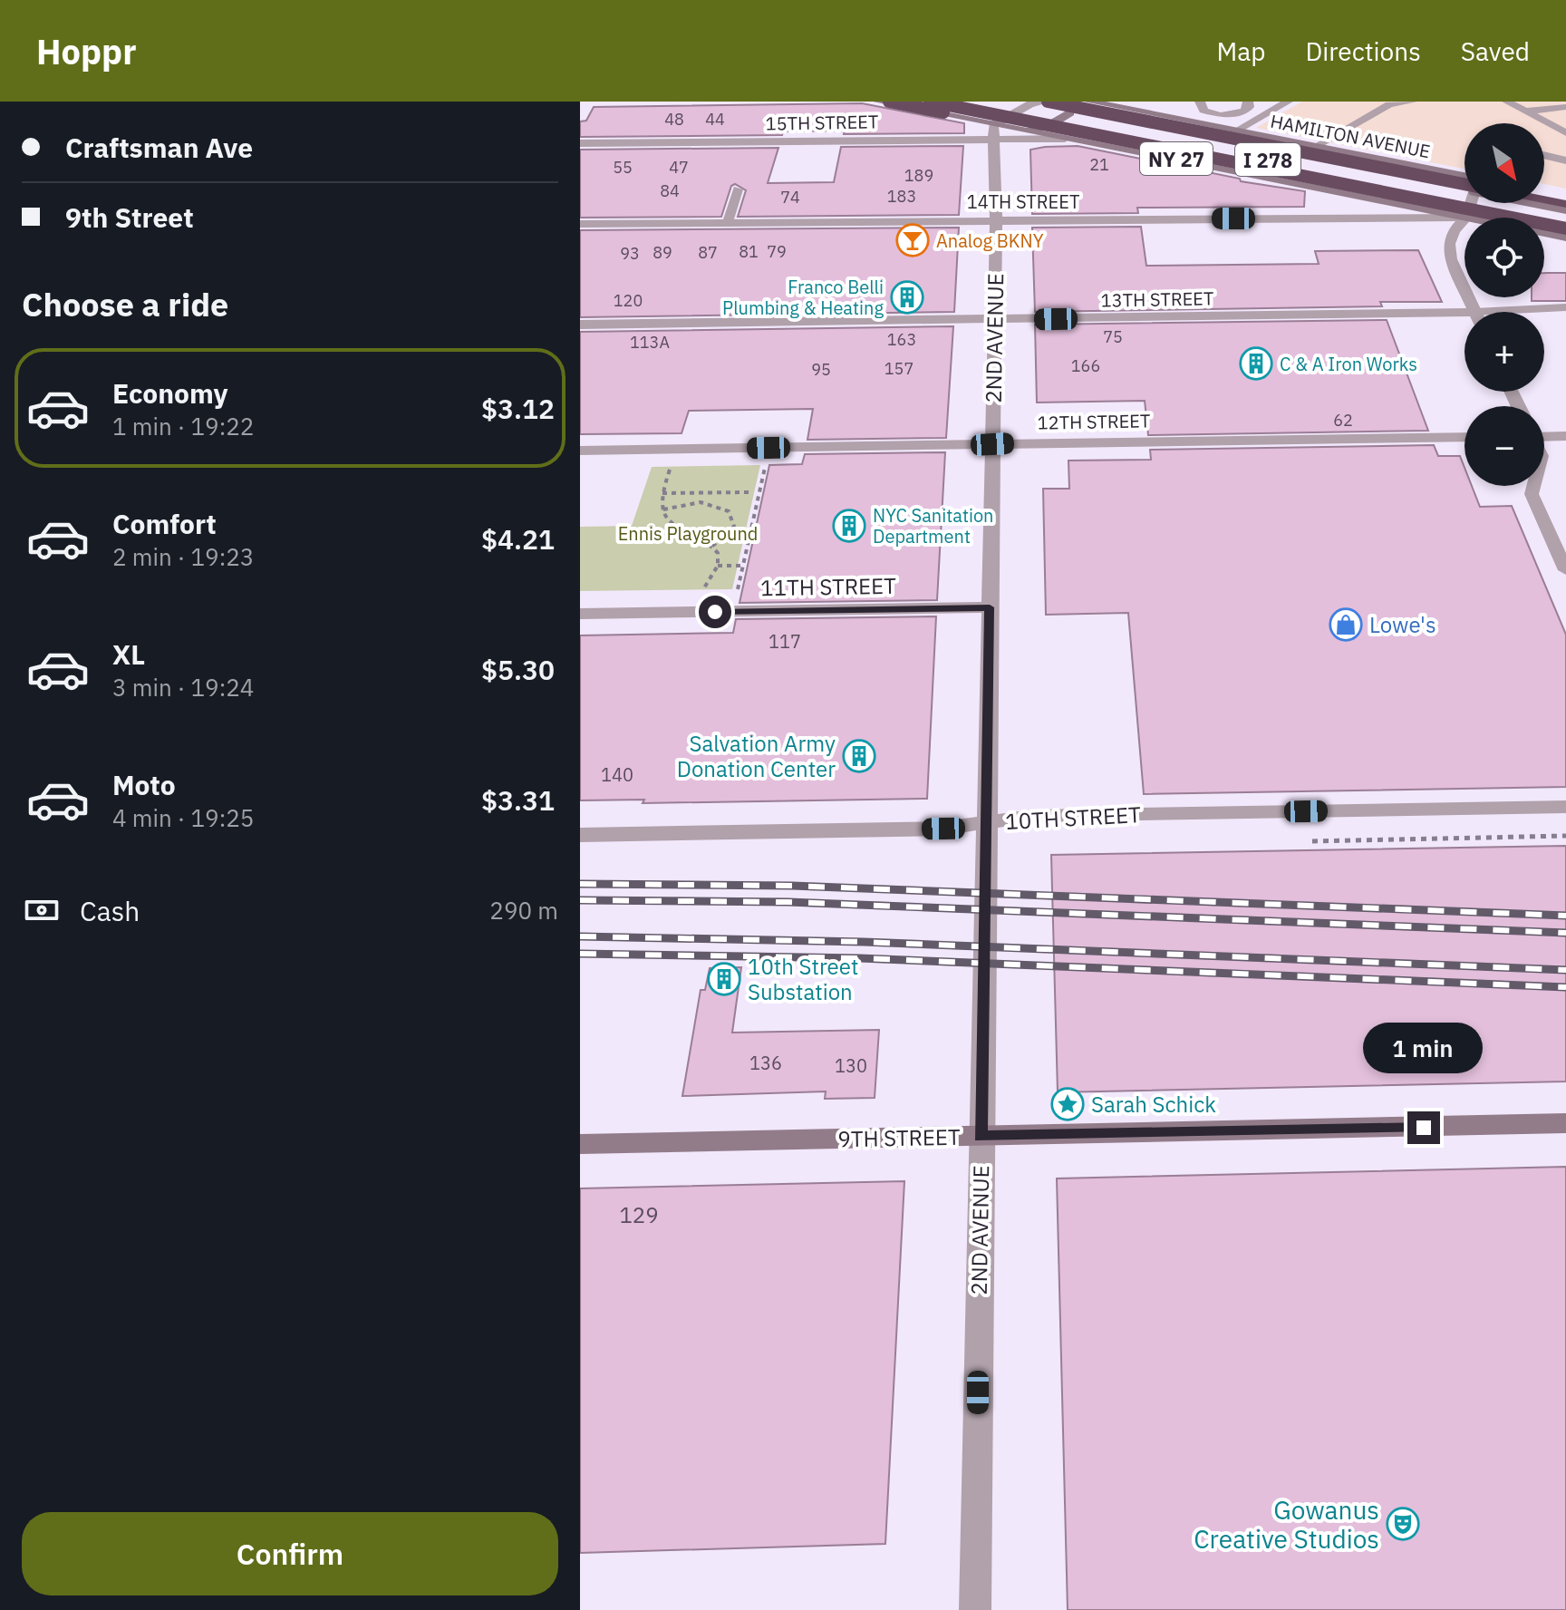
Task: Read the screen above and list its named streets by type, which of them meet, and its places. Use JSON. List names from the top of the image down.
{
  "streets": {
    "highway": ["NY 27", "I 278"],
    "main road": ["HAMILTON AVENUE", "9TH STREET"],
    "street": [
      "15TH STREET",
      "14TH STREET",
      "13TH STREET",
      "2ND AVENUE",
      "12TH STREET",
      "11TH STREET",
      "10TH STREET"
    ]
  },
  "crossings": [
    ["15TH STREET", "2ND AVENUE"],
    ["NY 27", "I 278"],
    ["NY 27", "14TH STREET"],
    ["I 278", "14TH STREET"],
    ["14TH STREET", "2ND AVENUE"],
    ["13TH STREET", "2ND AVENUE"],
    ["2ND AVENUE", "12TH STREET"],
    ["2ND AVENUE", "11TH STREET"],
    ["2ND AVENUE", "10TH STREET"],
    ["2ND AVENUE", "9TH STREET"]
  ],
  "parks": ["Ennis Playground"],
  "places": {
    "bar": ["Analog BKNY"],
    "building": [
      "Franco Belli Plumbing & Heating",
      "C & A Iron Works",
      "NYC Sanitation Department",
      "Salvation Army Donation Center",
      "10th Street Substation"
    ],
    "shop": ["Lowe's"],
    "place": ["Sarah Schick"],
    "theatre": ["Gowanus Creative Studios"]
  },
  "house_numbers": [
    "48",
    "44",
    "21",
    "55",
    "47",
    "189",
    "84",
    "183",
    "74",
    "81",
    "79",
    "89",
    "87",
    "93",
    "120",
    "75",
    "163",
    "113A",
    "166",
    "157",
    "95",
    "62",
    "117",
    "140",
    "136",
    "130",
    "129"
  ],
  "north": "bottom right",
  "page": {
    "header": "Hoppr",
    "nav": ["Map", "Directions", "Saved"],
    "banner": ["Craftsman Ave", "9th Street"],
    "map_buttons": ["+", "−"],
    "heading": "Choose a ride",
    "list": [
      {
        "name": "Economy",
        "note": "1 min · 19:22",
        "value": "$3.12"
      },
      {
        "name": "Comfort",
        "note": "2 min · 19:23",
        "value": "$4.21"
      },
      {
        "name": "XL",
        "note": "3 min · 19:24",
        "value": "$5.30"
      },
      {
        "name": "Moto",
        "note": "4 min · 19:25",
        "value": "$3.31"
      }
    ],
    "pay": ["Cash", "290 m"],
    "bubble": "1 min",
    "buttons": "Confirm"
  }
}
